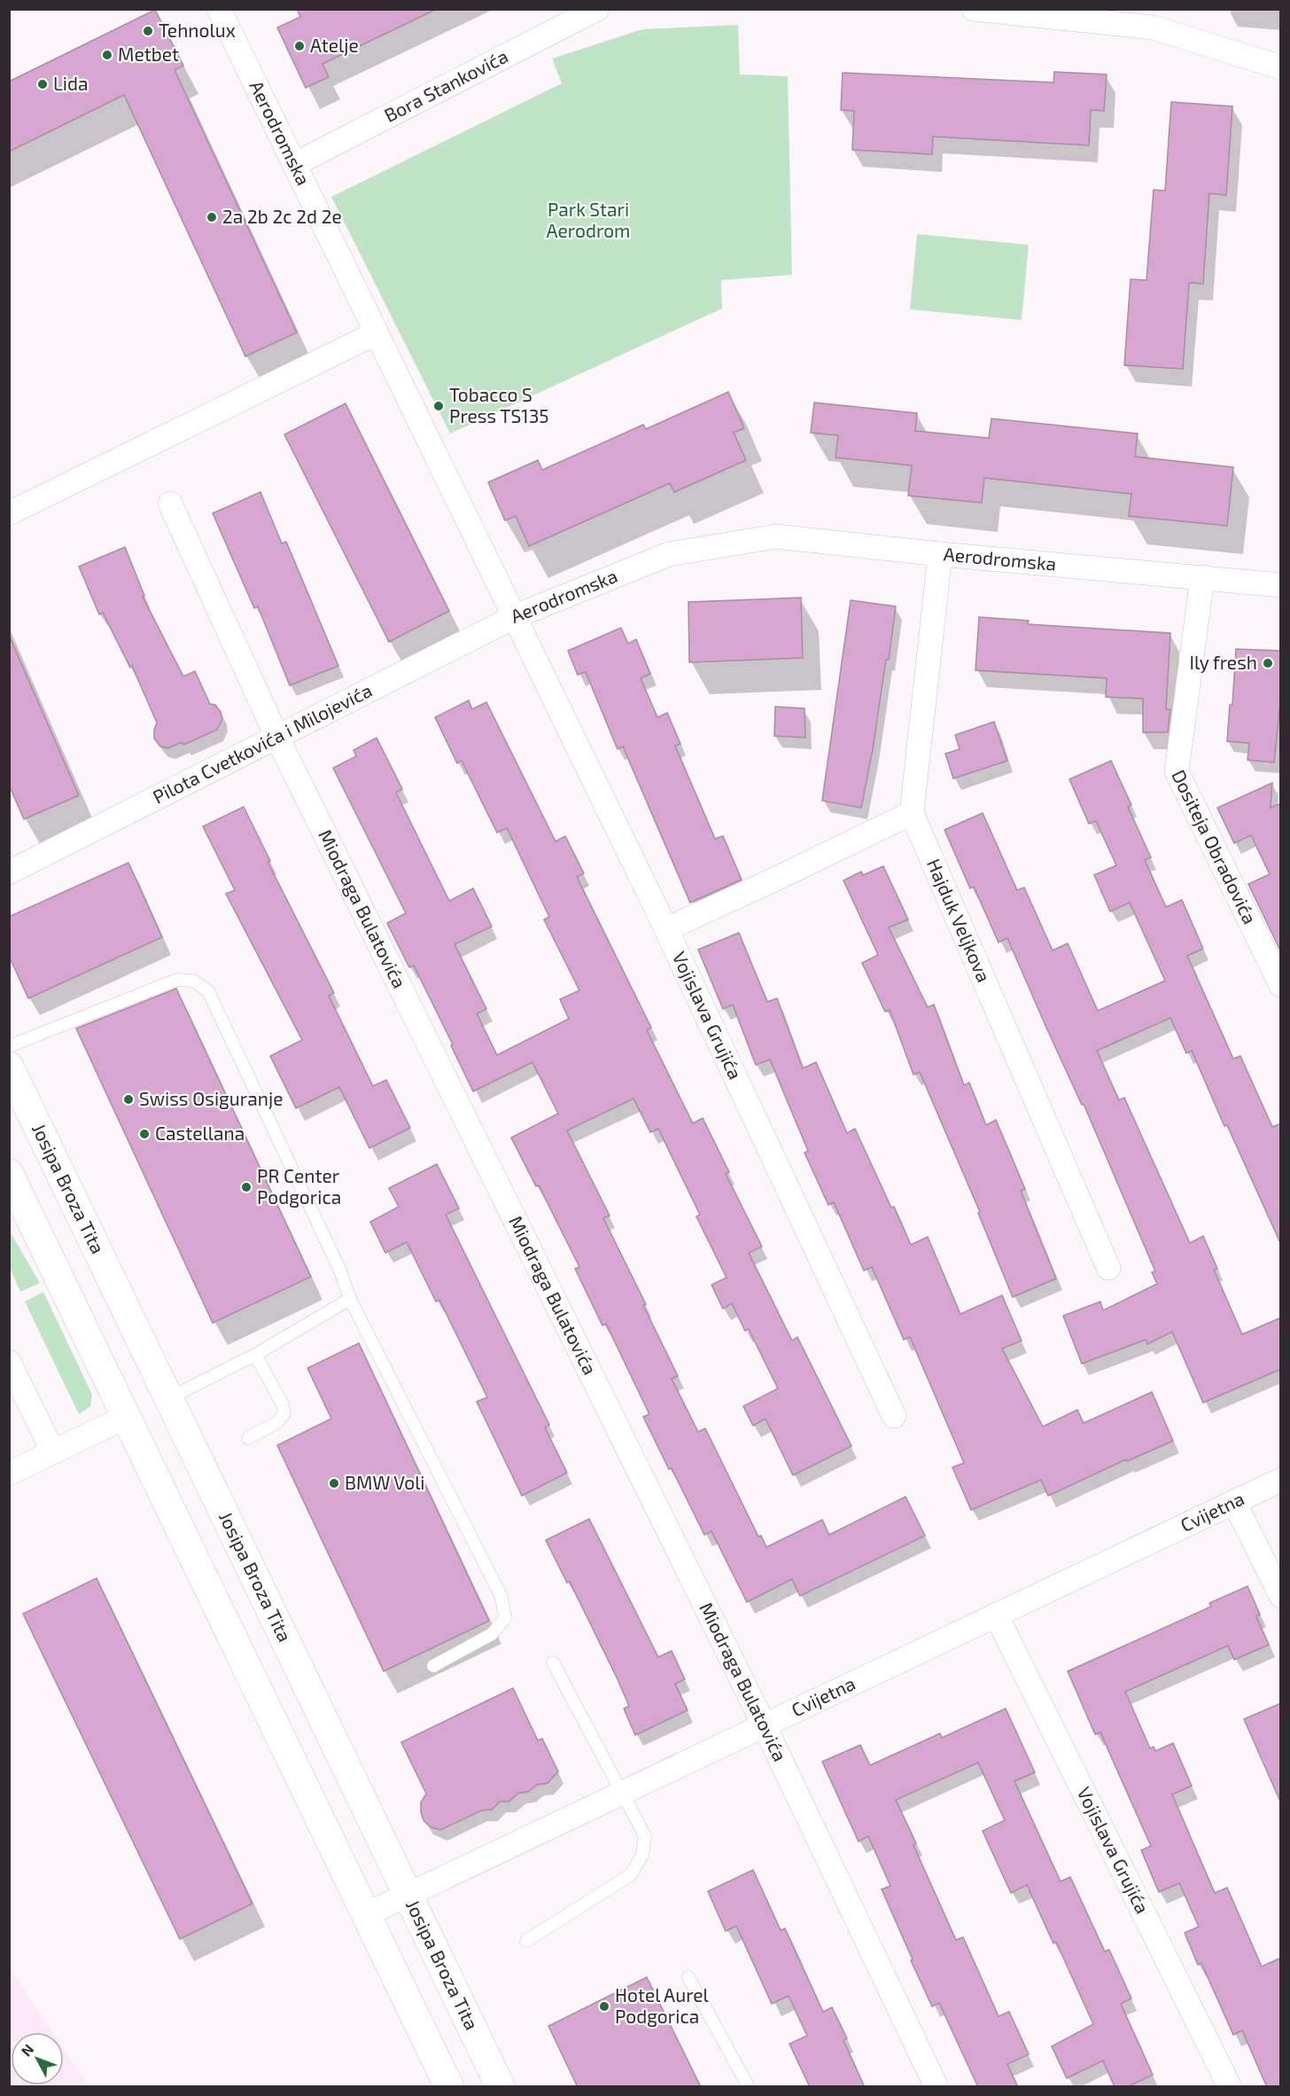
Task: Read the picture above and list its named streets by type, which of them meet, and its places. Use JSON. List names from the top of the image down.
{
  "streets": {
    "main road": ["Josipa Broza Tita"],
    "street": [
      "Bora Stankovića",
      "Aerodromska",
      "Pilota Cvetkovića i Milojevića",
      "Dositeja Obradovića",
      "Miodraga Bulatovića",
      "Hajduk Veljkova",
      "Vojislava Grujića",
      "Cvijetna"
    ]
  },
  "crossings": [
    ["Bora Stankovića", "Aerodromska"],
    ["Aerodromska", "Pilota Cvetkovića i Milojevića"],
    ["Aerodromska", "Dositeja Obradovića"],
    ["Aerodromska", "Hajduk Veljkova"],
    ["Aerodromska", "Vojislava Grujića"],
    ["Pilota Cvetkovića i Milojevića", "Miodraga Bulatovića"],
    ["Pilota Cvetkovića i Milojevića", "Vojislava Grujića"],
    ["Miodraga Bulatovića", "Cvijetna"],
    ["Vojislava Grujića", "Cvijetna"],
    ["Josipa Broza Tita", "Cvijetna"]
  ],
  "parks": ["Park Stari Aerodrom"],
  "places": [
    "Tehnolux",
    "Atelje",
    "Metbet",
    "Lida",
    "2a 2b 2c 2d 2e",
    "Tobacco S Press TS135",
    "Ily fresh",
    "Swiss Osiguranje",
    "Castellana",
    "PR Center Podgorica",
    "BMW Voli",
    "Hotel Aurel Podgorica"
  ],
  "north": "top left"
}
